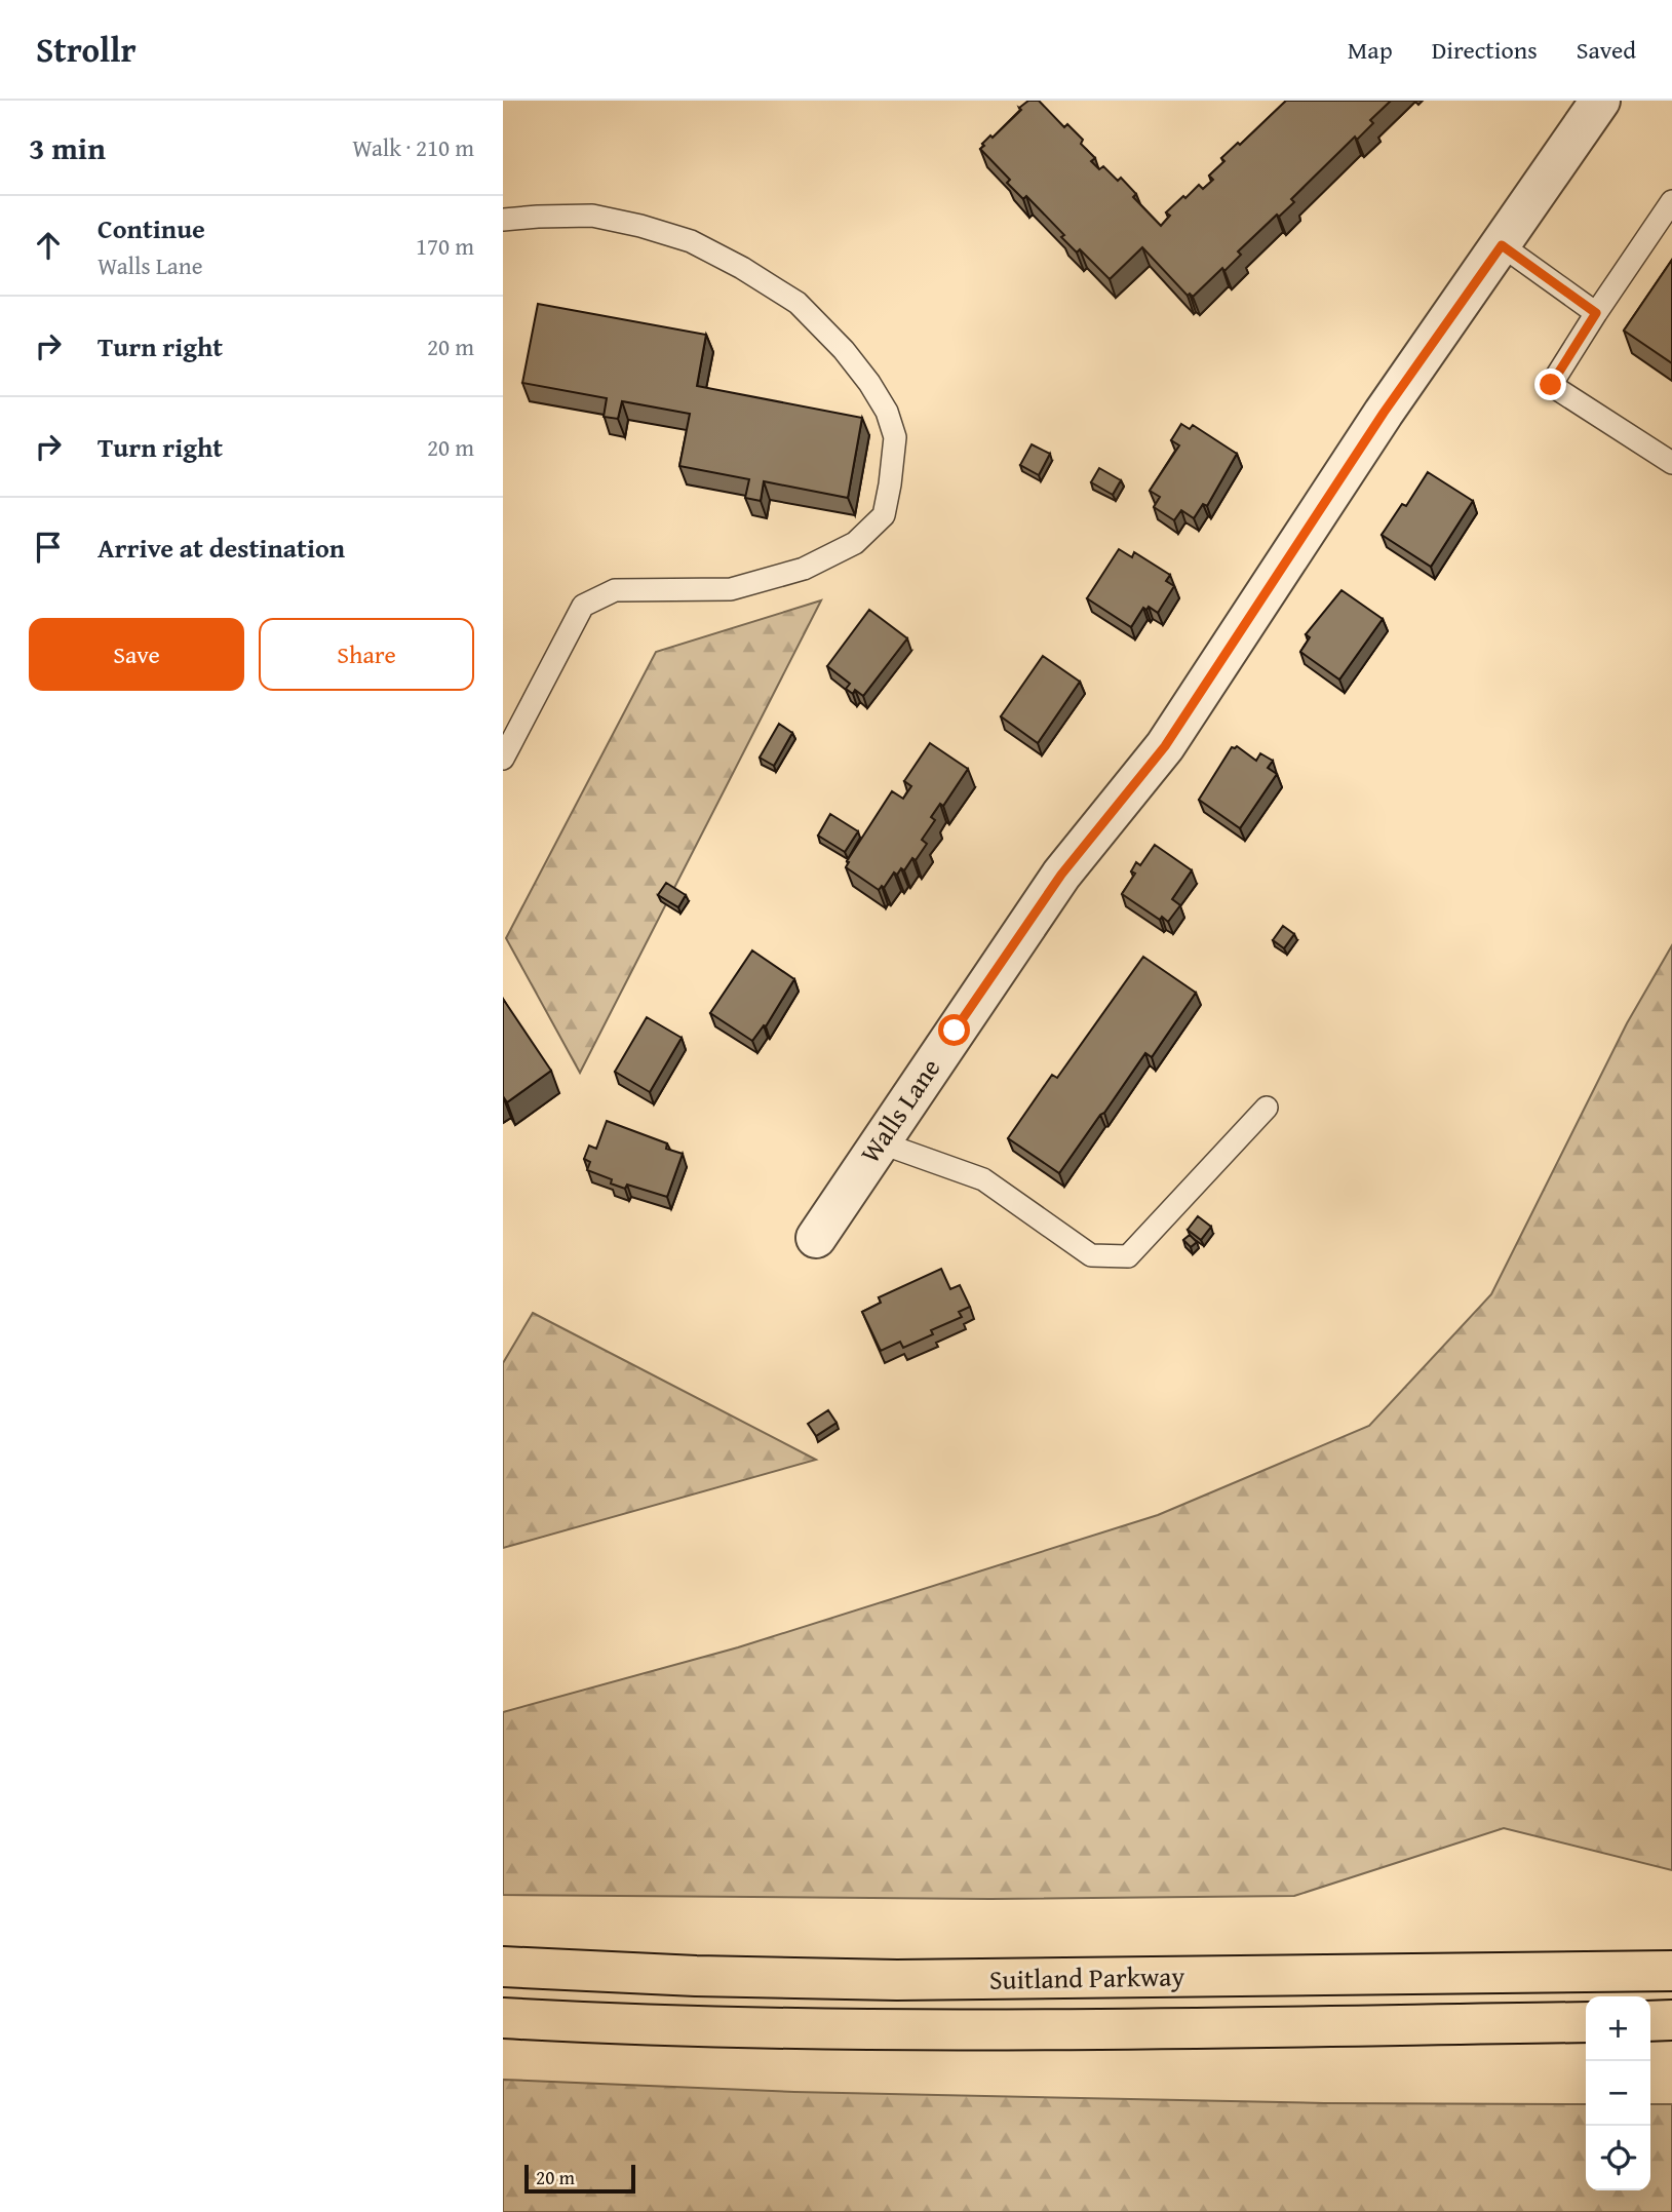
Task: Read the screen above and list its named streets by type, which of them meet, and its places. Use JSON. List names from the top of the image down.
{
  "streets": {
    "highway": ["Suitland Parkway"],
    "street": ["Walls Lane"]
  },
  "scale_bar": "20 m",
  "page": {
    "header": "Strollr",
    "nav": ["Map", "Directions", "Saved"],
    "heading": ["3 min", "Walk · 210 m"],
    "list": [
      ["Continue", "Walls Lane", "170 m"],
      ["Turn right", "20 m"],
      ["Turn right", "20 m"],
      "Arrive at destination"
    ],
    "buttons": ["Save", "Share"],
    "map_buttons": ["+", "−"],
    "scale": "20 m"
  }
}
